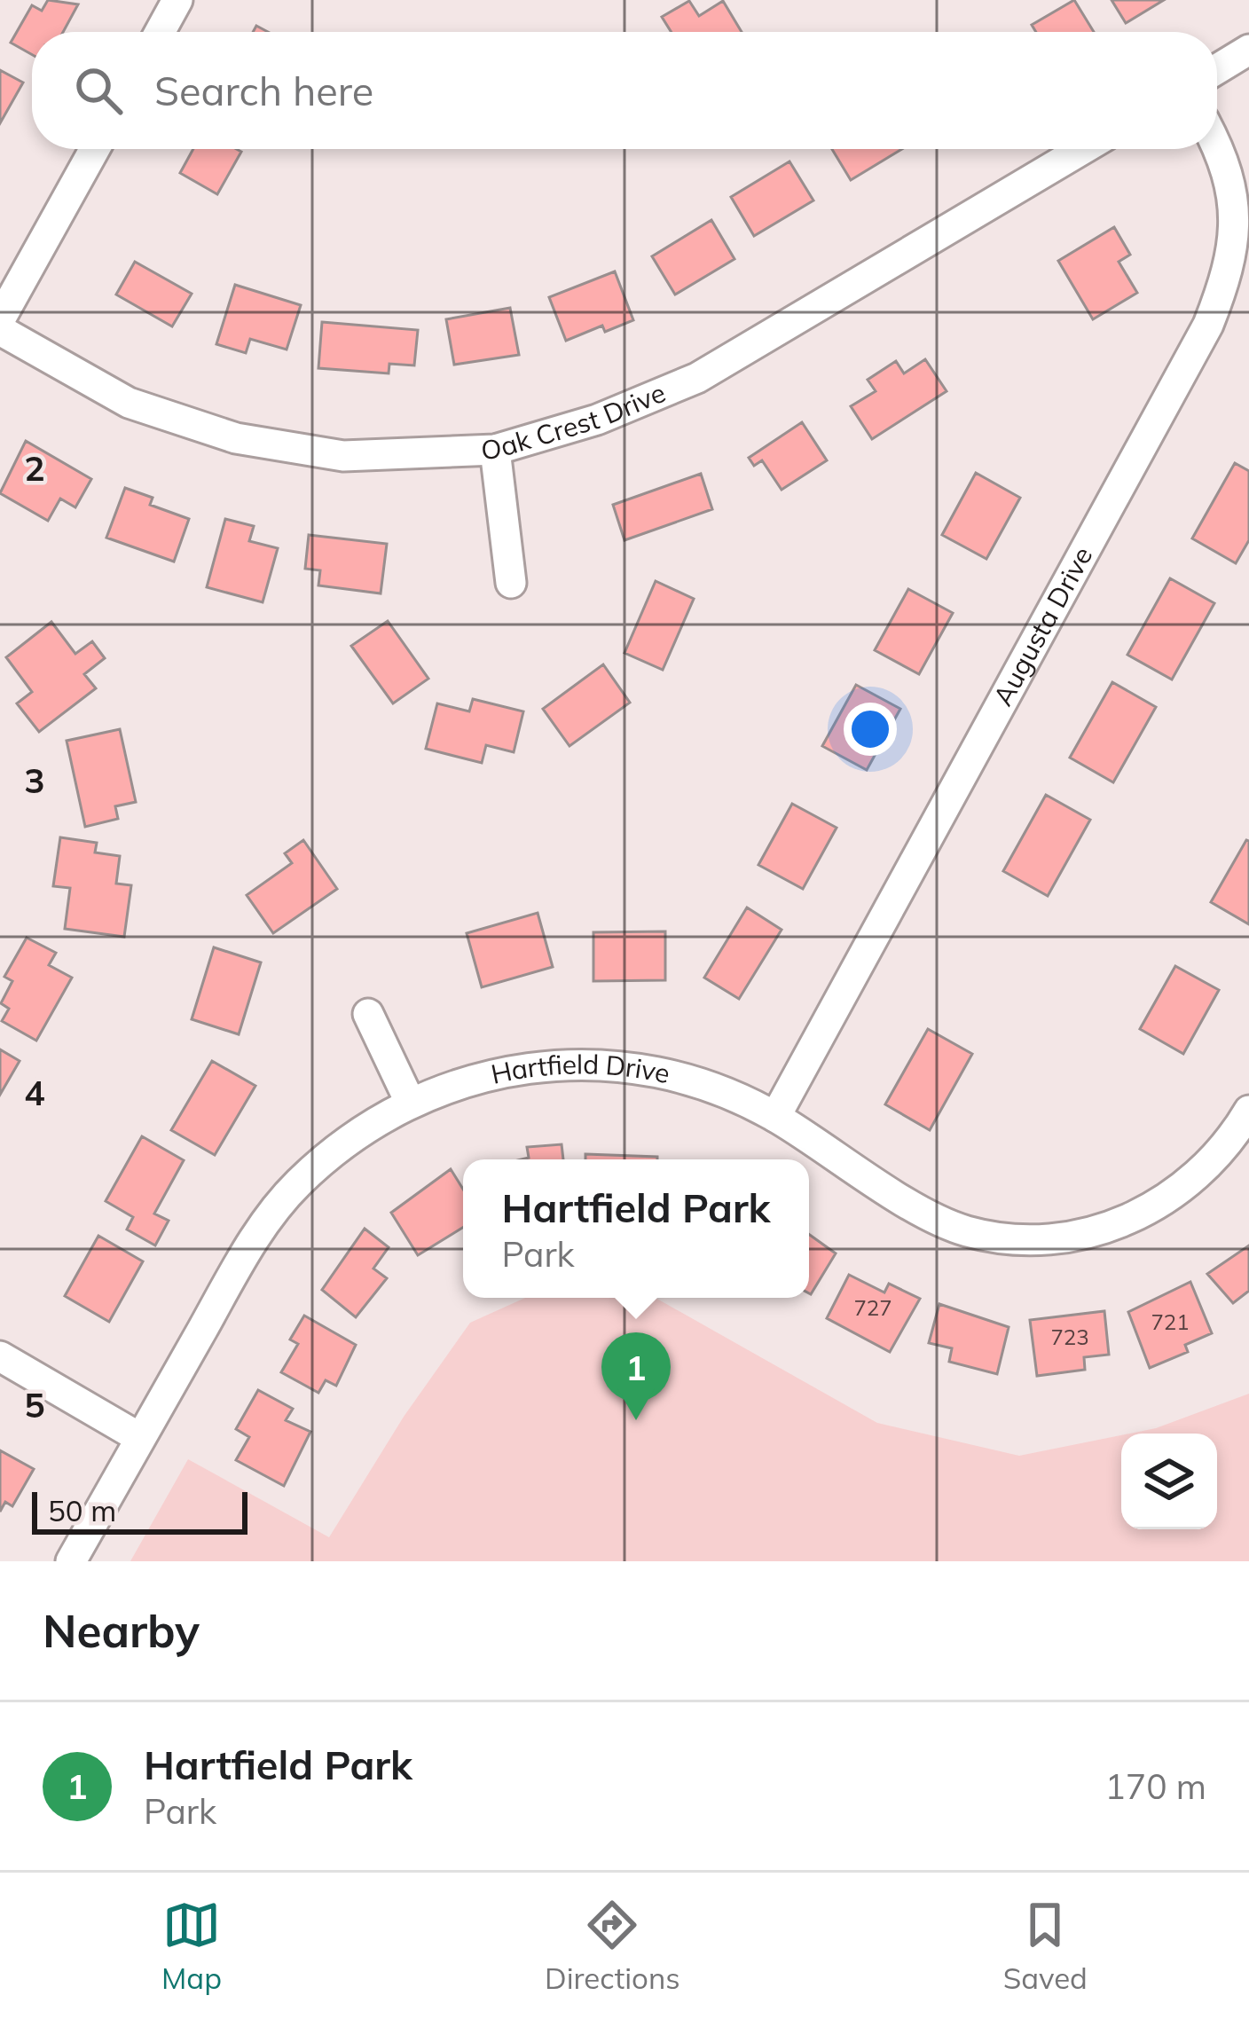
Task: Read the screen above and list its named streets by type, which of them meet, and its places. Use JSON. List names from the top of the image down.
{
  "streets": {
    "street": ["Oak Crest Drive", "Augusta Drive", "Hartfield Drive"]
  },
  "crossings": [
    ["Augusta Drive", "Hartfield Drive"]
  ],
  "house_numbers": ["727", "721", "723"],
  "scale_bar": "50 m",
  "page": {
    "search": "Search here",
    "popup": ["Hartfield Park", "Park"],
    "pins": "1",
    "scale": "50 m",
    "heading": "Nearby",
    "list": [
      {
        "mark": "1",
        "name": "Hartfield Park",
        "note": "Park",
        "value": "170 m"
      }
    ],
    "nav": ["Map", "Directions", "Saved"]
  },
  "grid": {
    "rows": [
      "2",
      "3",
      "4",
      "5"
    ]
  }
}
